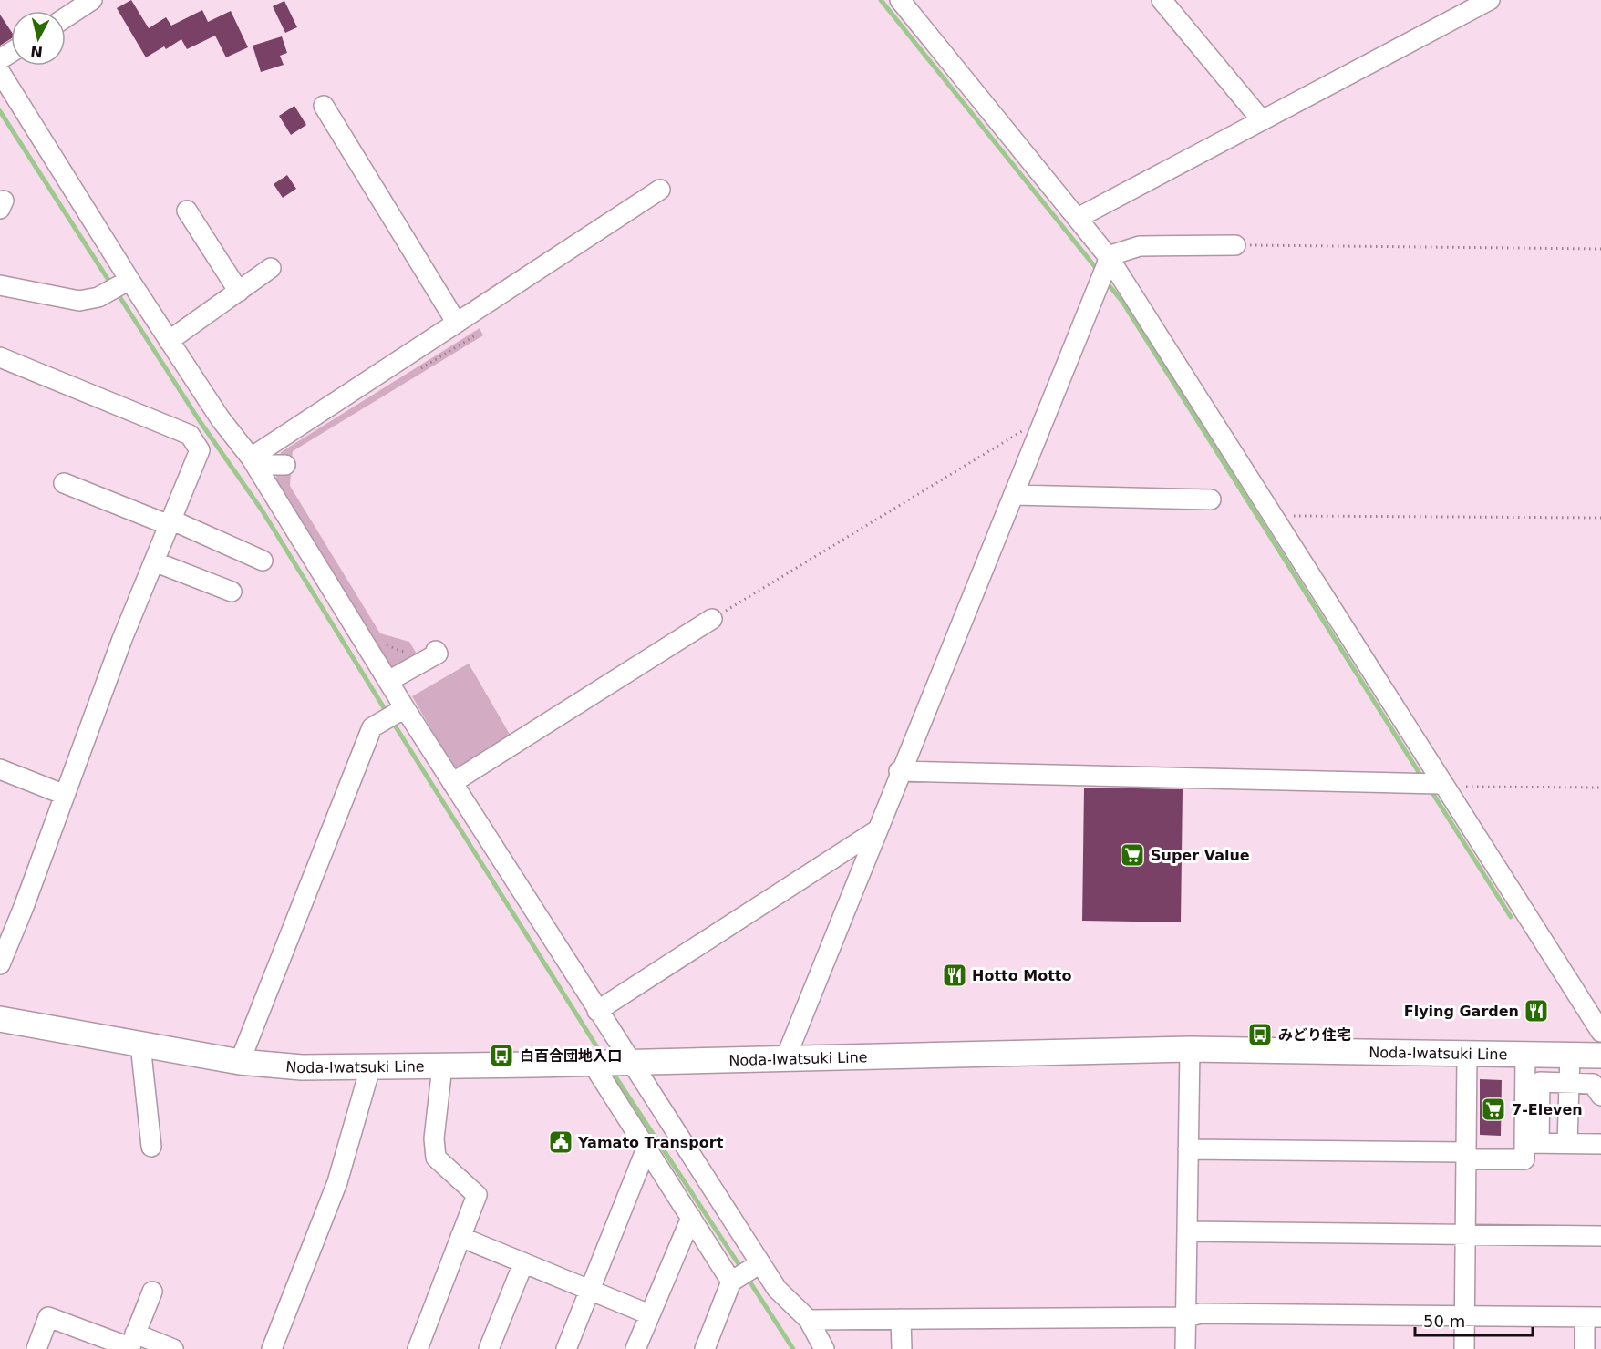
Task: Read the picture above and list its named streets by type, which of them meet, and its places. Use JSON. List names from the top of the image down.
{
  "streets": {
    "main road": ["Noda-Iwatsuki Line"]
  },
  "places": {
    "supermarket": ["Super Value", "7-Eleven"],
    "restaurant": ["Hotto Motto", "Flying Garden"],
    "bus stop": ["みどり住宅", "白百合団地入口"],
    "public building": ["Yamato Transport"]
  },
  "scale_bar": "50 m",
  "north": "bottom"
}
